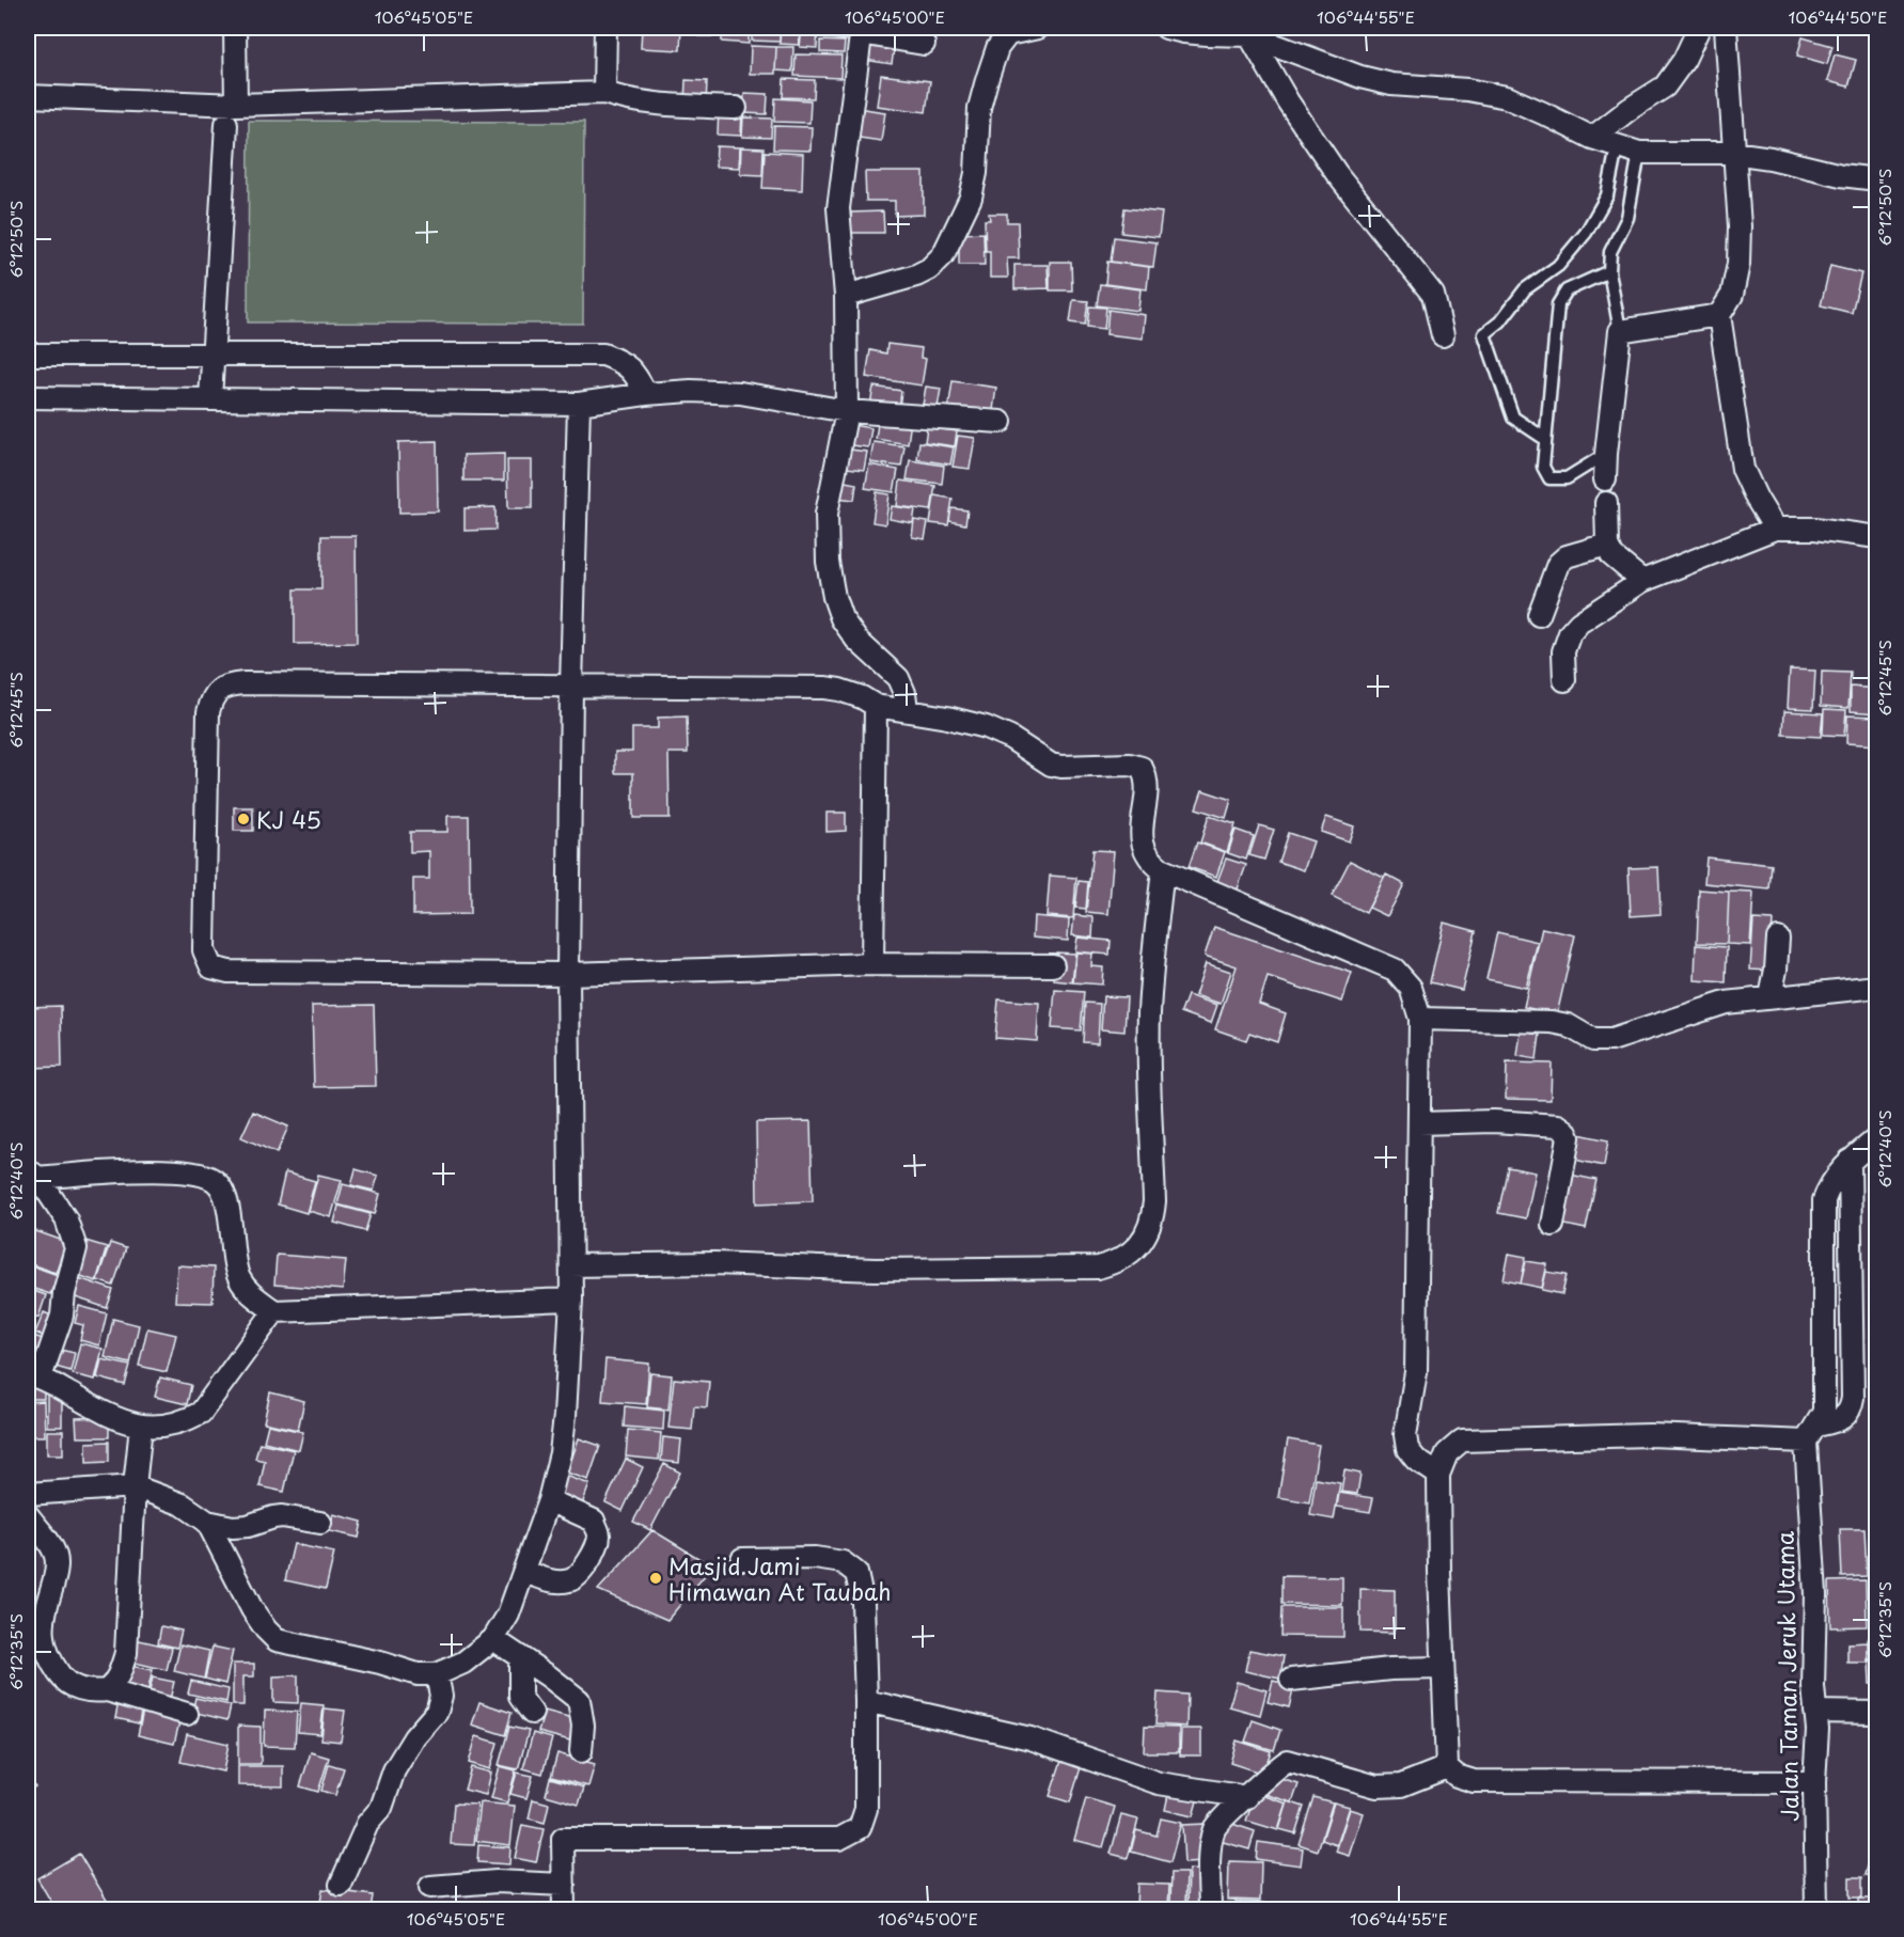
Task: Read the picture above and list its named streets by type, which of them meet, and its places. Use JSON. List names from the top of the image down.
{
  "streets": {
    "street": ["Jalan Taman Jeruk Utama"]
  },
  "places": ["KJ 45", "Masjid Jami Himawan At Taubah"],
  "coordinates": [
    "106°45'05\"E",
    "106°45'00\"E",
    "106°44'55\"E",
    "106°44'50\"E",
    "6°12'50\"S",
    "6°12'45\"S",
    "6°12'40\"S",
    "6°12'35\"S"
  ]
}
